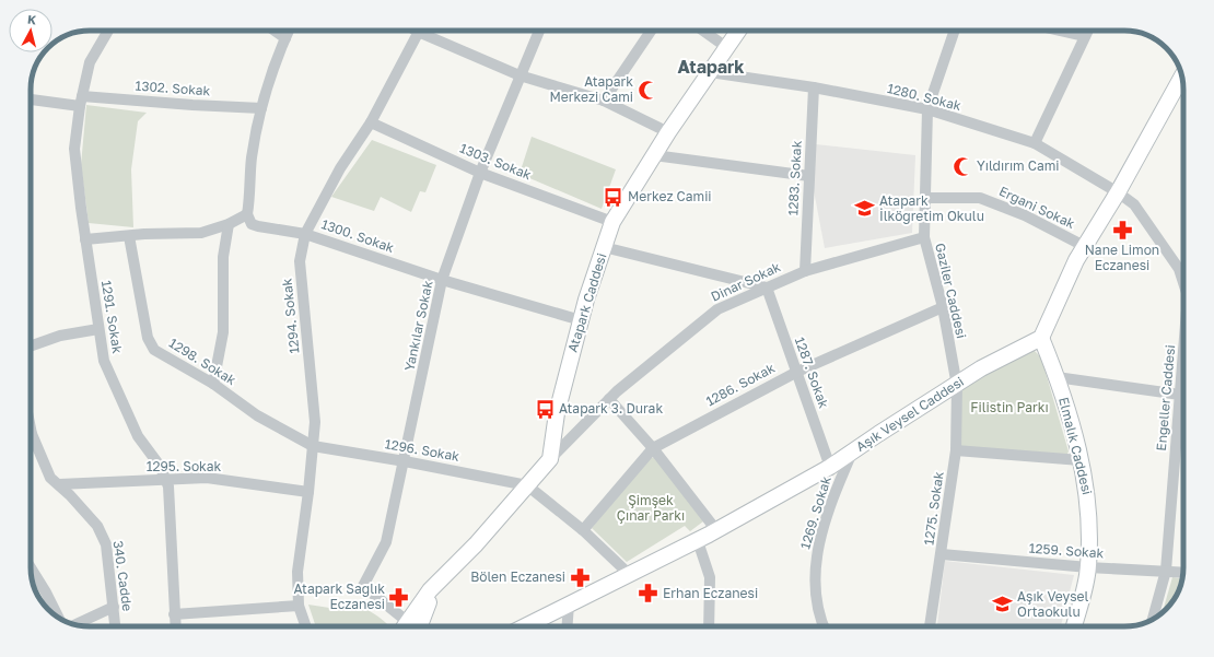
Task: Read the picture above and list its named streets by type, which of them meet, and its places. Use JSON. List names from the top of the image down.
{
  "streets": {
    "street": [
      "1302. Sokak",
      "1280. Sokak",
      "1303. Sokak",
      "1283. Sokak",
      "Ergani Sokak",
      "1300. Sokak",
      "Dinar Sokak",
      "Gaziler Caddesi",
      "Atapark Caddesi",
      "1294. Sokak",
      "1291. Sokak",
      "Yankılar Sokak",
      "1298. Sokak",
      "1287. Sokak",
      "1286. Sokak",
      "Engeller Caddesi",
      "Aşık Veysel Caddesi",
      "Elmalık Caddesi",
      "1296. Sokak",
      "1295. Sokak",
      "1275. Sokak",
      "1269. Sokak",
      "1259. Sokak",
      "340. Cadde"
    ]
  },
  "crossings": [
    ["1302. Sokak", "1291. Sokak"],
    ["1280. Sokak", "1283. Sokak"],
    ["1280. Sokak", "Gaziler Caddesi"],
    ["1280. Sokak", "Atapark Caddesi"],
    ["1280. Sokak", "Engeller Caddesi"],
    ["1303. Sokak", "Atapark Caddesi"],
    ["1303. Sokak", "1294. Sokak"],
    ["1303. Sokak", "Yankılar Sokak"],
    ["1283. Sokak", "Dinar Sokak"],
    ["Ergani Sokak", "Gaziler Caddesi"],
    ["1300. Sokak", "Atapark Caddesi"],
    ["1300. Sokak", "1294. Sokak"],
    ["1300. Sokak", "Yankılar Sokak"],
    ["Dinar Sokak", "Gaziler Caddesi"],
    ["Dinar Sokak", "Atapark Caddesi"],
    ["Dinar Sokak", "1287. Sokak"],
    ["Gaziler Caddesi", "1286. Sokak"],
    ["Gaziler Caddesi", "Aşık Veysel Caddesi"],
    ["Gaziler Caddesi", "1275. Sokak"],
    ["1294. Sokak", "1298. Sokak"],
    ["1294. Sokak", "1296. Sokak"],
    ["1294. Sokak", "1295. Sokak"],
    ["1291. Sokak", "1295. Sokak"],
    ["Yankılar Sokak", "1296. Sokak"],
    ["1298. Sokak", "1296. Sokak"],
    ["1287. Sokak", "1286. Sokak"],
    ["1287. Sokak", "Aşık Veysel Caddesi"],
    ["Engeller Caddesi", "1259. Sokak"],
    ["Aşık Veysel Caddesi", "Elmalık Caddesi"],
    ["Aşık Veysel Caddesi", "1275. Sokak"],
    ["Aşık Veysel Caddesi", "1269. Sokak"],
    ["Elmalık Caddesi", "1259. Sokak"],
    ["1295. Sokak", "340. Cadde"],
    ["1275. Sokak", "1259. Sokak"]
  ],
  "districts": ["Atapark"],
  "parks": ["Filistin Parkı", "Şimşek Çınar Parkı"],
  "places": {
    "mosque": ["Atapark Merkezi Cami", "Yıldırım Cami"],
    "bus stop": ["Merkez Camii", "Atapark 3. Durak"],
    "school or university": ["Atapark İlköğretim Okulu", "Aşık Veysel Ortaokulu"],
    "pharmacy": [
      "Nane Limon Eczanesi",
      "Bölen Eczanesi",
      "Erhan Eczanesi",
      "Atapark Sağlık Eczanesi"
    ]
  },
  "north": "top"
}
